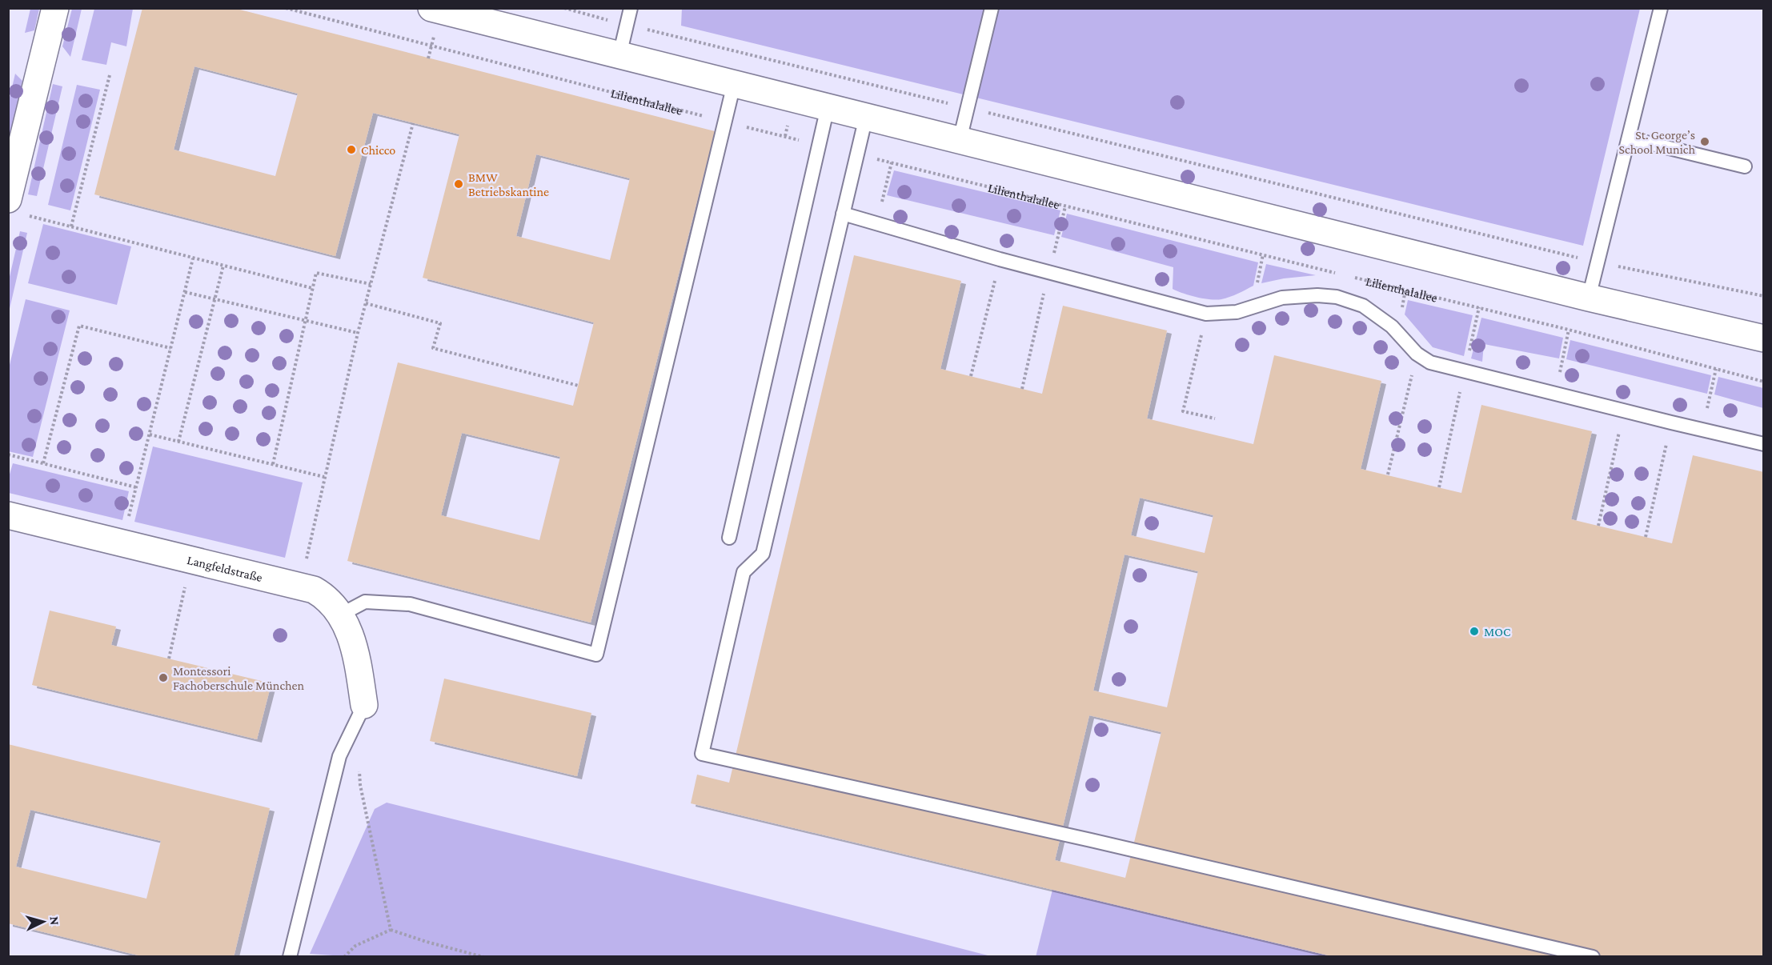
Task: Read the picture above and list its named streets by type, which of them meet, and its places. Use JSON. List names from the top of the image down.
{
  "streets": {
    "street": ["Langfeldstraße"],
    "path": ["Lilienthalallee"]
  },
  "places": [
    "St. George’s School Munich",
    "Chicco",
    "BMW Betriebskantine",
    "MOC",
    "Montessori Fachoberschule München"
  ],
  "north": "right"
}
